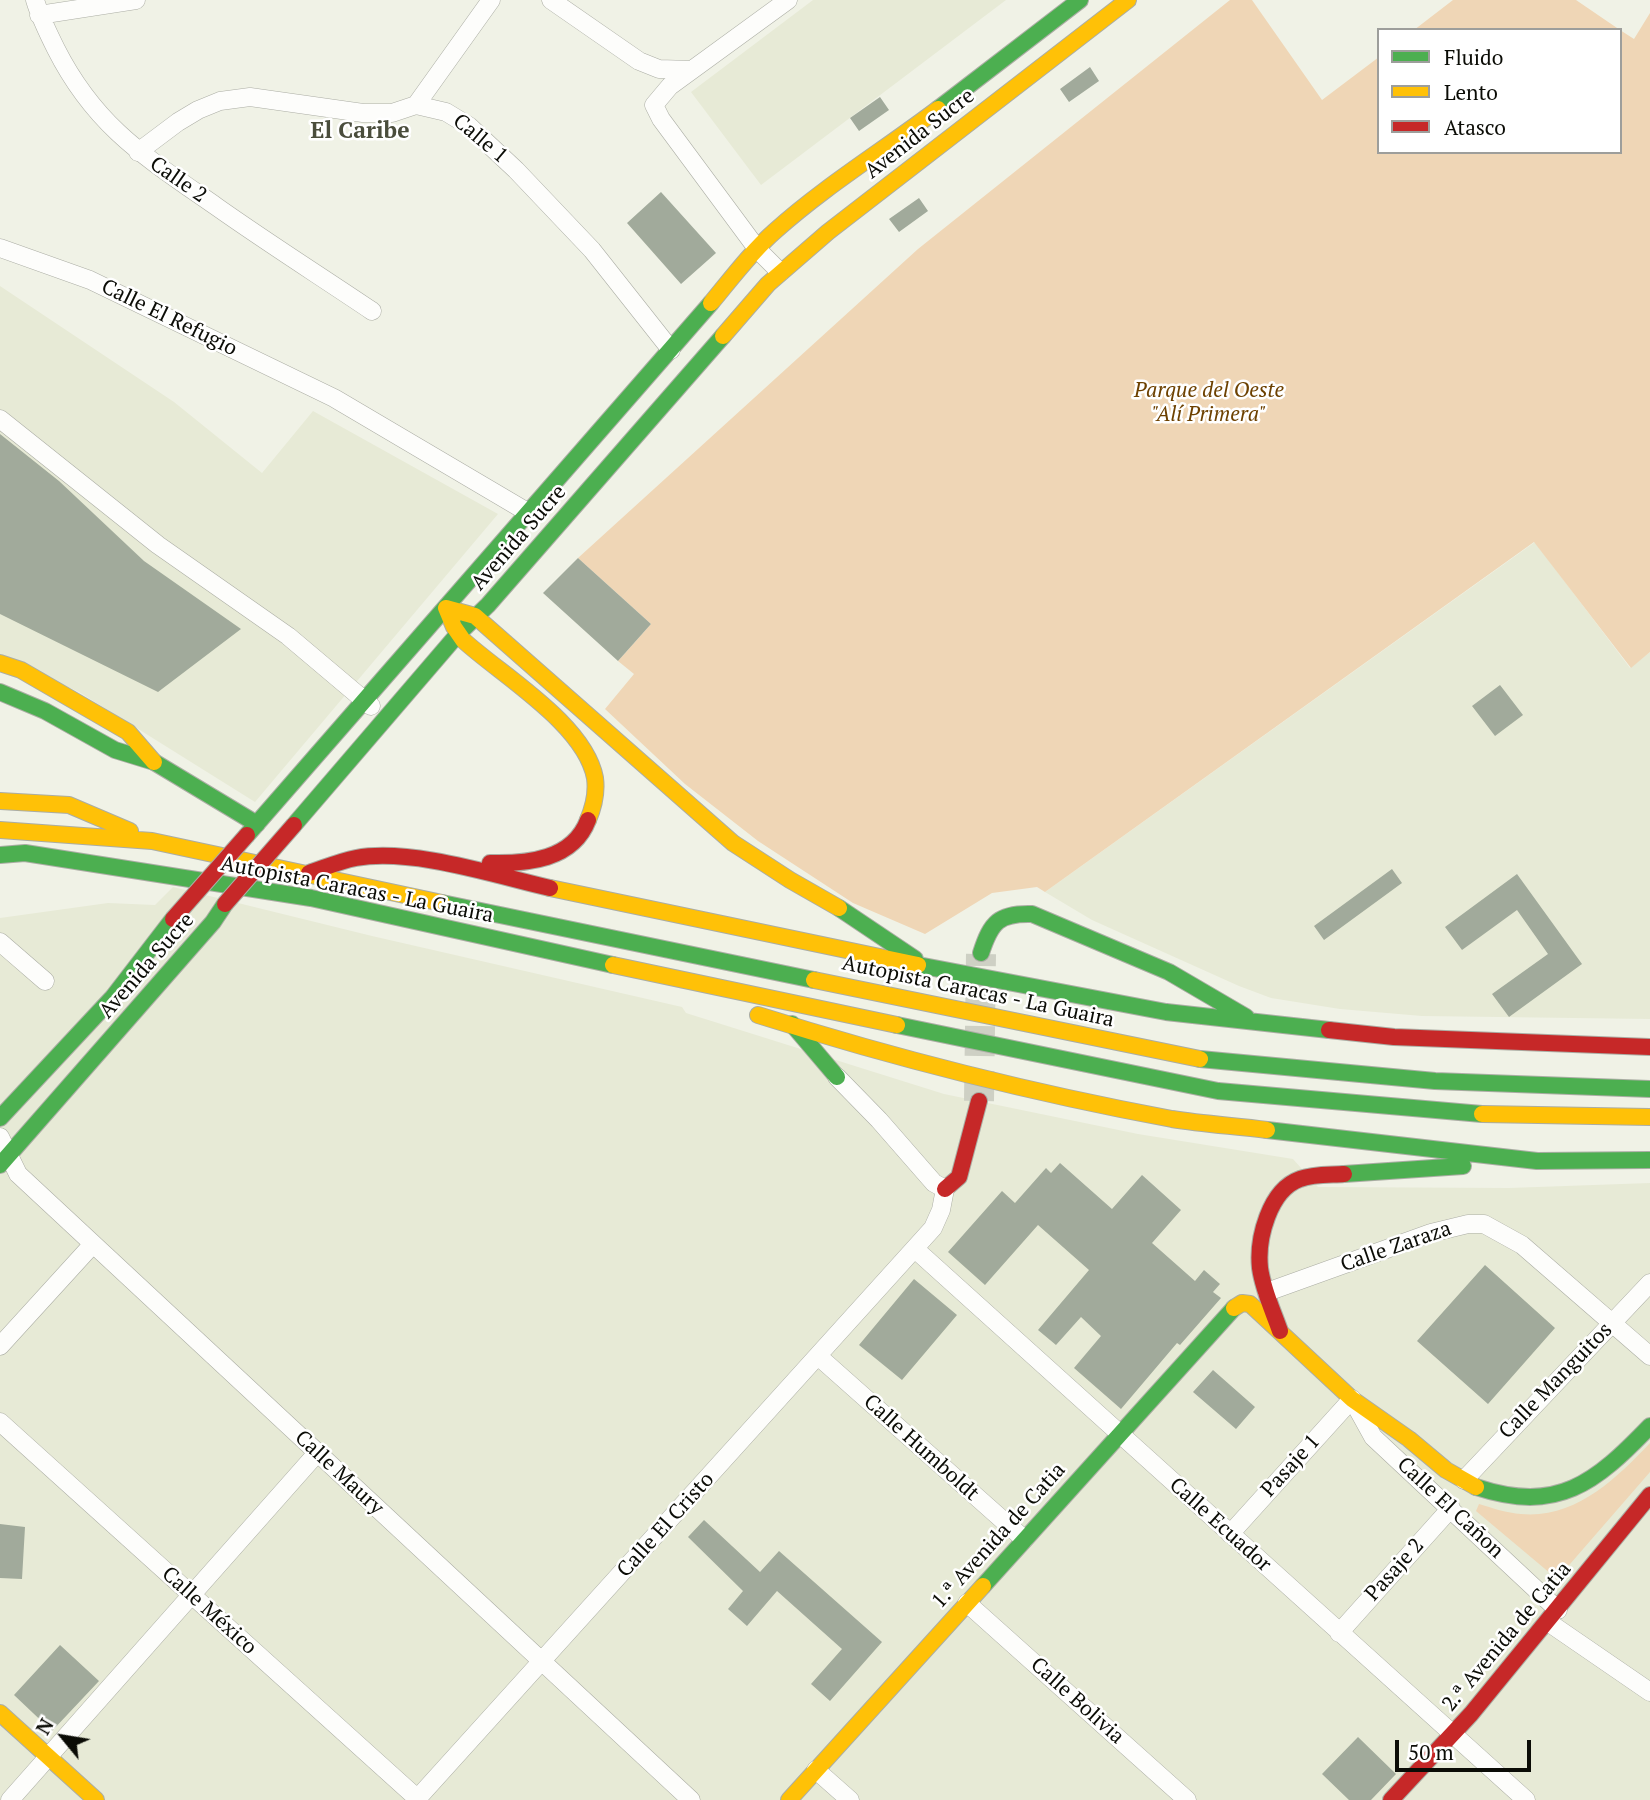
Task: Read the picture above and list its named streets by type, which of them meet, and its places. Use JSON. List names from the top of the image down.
{
  "streets": {
    "main road": [
      "Avenida Sucre",
      "Autopista Caracas - La Guaira",
      "1.ª Avenida de Catia",
      "2.ª Avenida de Catia"
    ],
    "street": [
      "Calle 1",
      "Calle 2",
      "Calle El Refugio",
      "Calle Zaraza",
      "Calle Manguitos",
      "Calle Humboldt",
      "Pasaje 1",
      "Calle Maury",
      "Calle El Cañon",
      "Calle El Cristo",
      "Calle Ecuador",
      "Pasaje 2",
      "Calle México",
      "Calle Bolivia"
    ]
  },
  "crossings": [
    ["Avenida Sucre", "Calle 1"],
    ["Avenida Sucre", "Calle El Refugio"],
    ["Avenida Sucre", "Calle Maury"],
    ["Calle 1", "Calle 2"],
    ["Calle Zaraza", "Calle Manguitos"],
    ["Calle Humboldt", "Calle El Cristo"],
    ["Calle Humboldt", "1.ª Avenida de Catia"],
    ["Pasaje 1", "Calle El Cañon"],
    ["Pasaje 1", "Calle Ecuador"],
    ["Calle Maury", "Calle El Cristo"],
    ["Calle El Cañon", "Pasaje 2"],
    ["Calle El Cañon", "2.ª Avenida de Catia"],
    ["Calle El Cristo", "Calle Ecuador"],
    ["Calle El Cristo", "Calle México"],
    ["Calle Ecuador", "1.ª Avenida de Catia"],
    ["Calle Ecuador", "Pasaje 2"],
    ["Calle Ecuador", "2.ª Avenida de Catia"],
    ["1.ª Avenida de Catia", "Calle Bolivia"]
  ],
  "districts": ["El Caribe"],
  "parks": ["Parque del Oeste \"Alí Primera\""],
  "legend": ["Fluido", "Lento", "Atasco"],
  "scale_bar": "50 m",
  "north": "top left"
}
